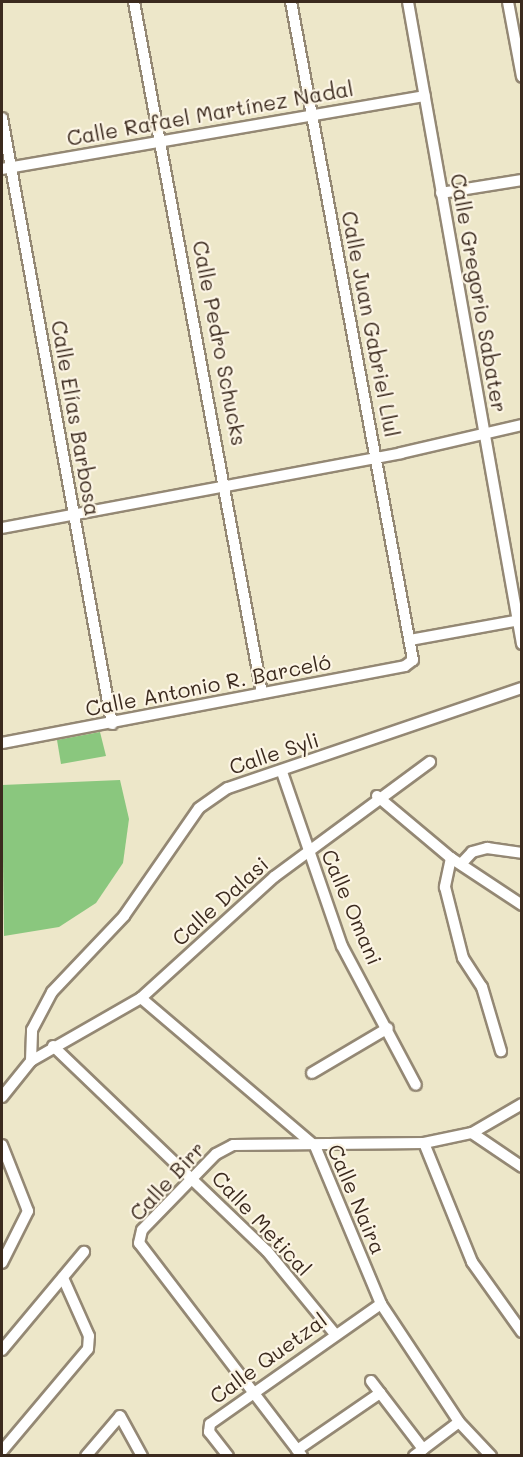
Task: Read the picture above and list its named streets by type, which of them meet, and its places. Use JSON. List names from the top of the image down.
{
  "streets": {
    "street": [
      "Calle Rafael Martínez Nadal",
      "Calle Gregorio Sabater",
      "Calle Juan Gabriel Llul",
      "Calle Pedro Schucks",
      "Calle Elías Barbosa",
      "Calle Antonio R. Barceló",
      "Calle Syli",
      "Calle Dalasi",
      "Calle Omani",
      "Calle Birr",
      "Calle Naira",
      "Calle Metical",
      "Calle Quetzal"
    ]
  },
  "crossings": [
    ["Calle Rafael Martínez Nadal", "Calle Gregorio Sabater"],
    ["Calle Rafael Martínez Nadal", "Calle Juan Gabriel Llul"],
    ["Calle Rafael Martínez Nadal", "Calle Pedro Schucks"],
    ["Calle Rafael Martínez Nadal", "Calle Elías Barbosa"],
    ["Calle Juan Gabriel Llul", "Calle Antonio R. Barceló"],
    ["Calle Pedro Schucks", "Calle Antonio R. Barceló"],
    ["Calle Elías Barbosa", "Calle Antonio R. Barceló"],
    ["Calle Syli", "Calle Dalasi"],
    ["Calle Syli", "Calle Omani"],
    ["Calle Dalasi", "Calle Omani"],
    ["Calle Dalasi", "Calle Naira"],
    ["Calle Dalasi", "Calle Metical"],
    ["Calle Birr", "Calle Naira"],
    ["Calle Birr", "Calle Metical"],
    ["Calle Birr", "Calle Quetzal"],
    ["Calle Naira", "Calle Quetzal"],
    ["Calle Metical", "Calle Quetzal"]
  ]
}
